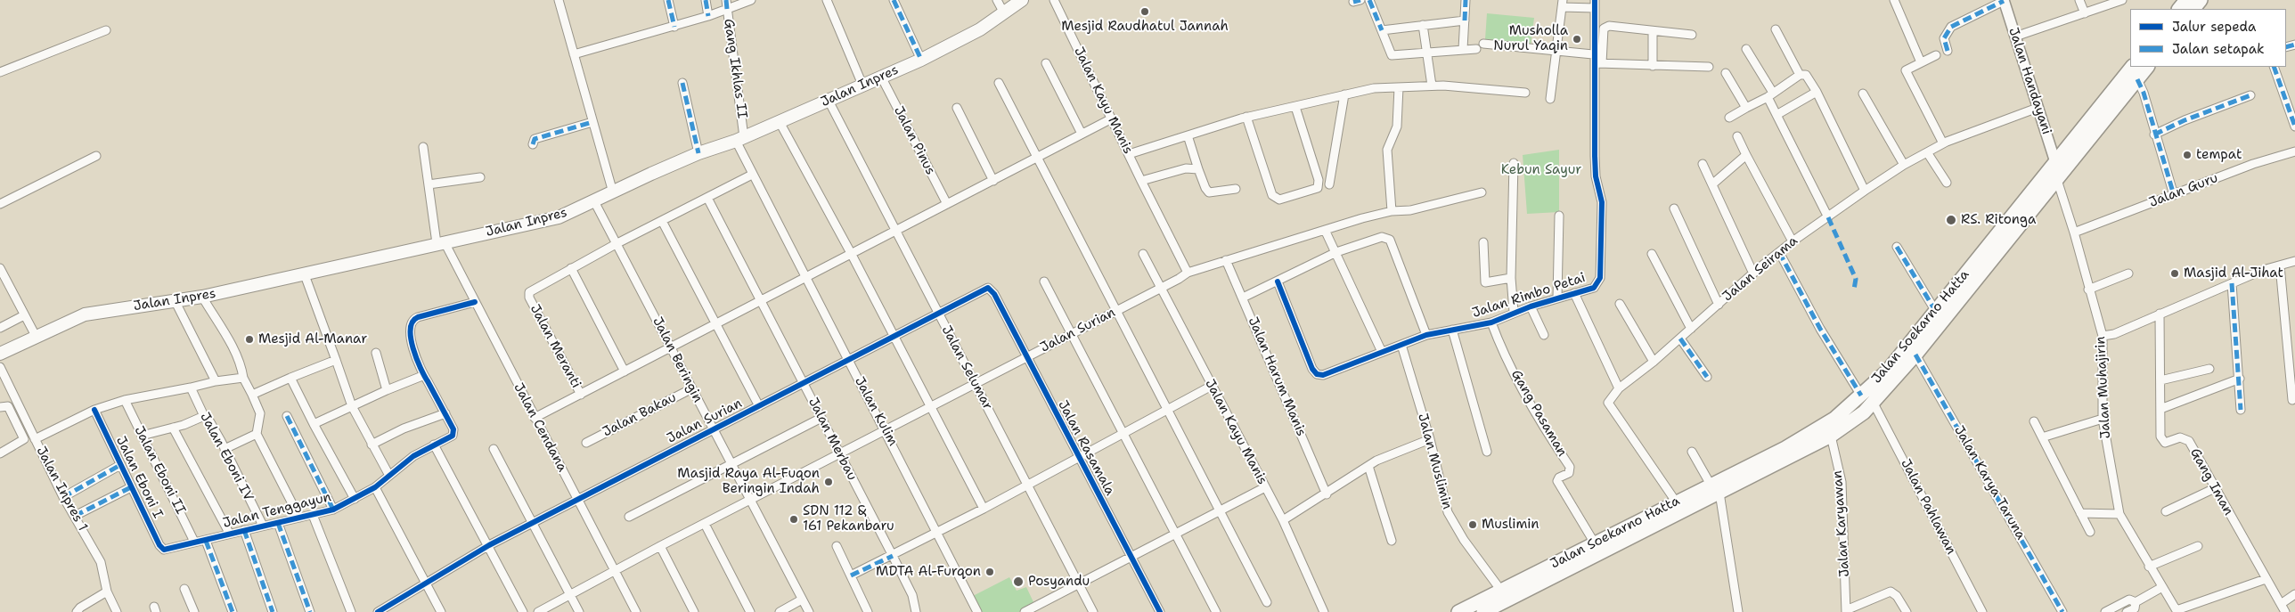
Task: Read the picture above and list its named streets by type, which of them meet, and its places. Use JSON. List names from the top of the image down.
{
  "streets": {
    "main road": ["Jalan Inpres", "Jalan Soekarno Hatta"],
    "street": [
      "Gang Ikhlas II",
      "Jalan Handayani",
      "Jalan Kayu Manis",
      "Jalan Pinus",
      "Jalan Guru",
      "Jalan Seirama",
      "Jalan Rimbo Petai",
      "Jalan Surian",
      "Jalan Meranti",
      "Jalan Beringin",
      "Jalan Selumar",
      "Jalan Harum Manis",
      "Jalan Muhajirin",
      "Jalan Kulim",
      "Gang Pasaman",
      "Jalan Bakau",
      "Jalan Cendana",
      "Jalan Merbau",
      "Jalan Rasamala",
      "Jalan Eboni IV",
      "Jalan Muslimin",
      "Jalan Eboni II",
      "Jalan Eboni I",
      "Gang Iman",
      "Jalan Karya Taruna",
      "Jalan Inpres 1",
      "Jalan Pahlawan",
      "Jalan Tenggayun",
      "Jalan Karyawan"
    ]
  },
  "crossings": [
    ["Gang Ikhlas II", "Jalan Inpres"],
    ["Gang Ikhlas II", "Jalan Kulim"],
    ["Jalan Handayani", "Jalan Seirama"],
    ["Jalan Handayani", "Jalan Soekarno Hatta"],
    ["Jalan Inpres", "Jalan Pinus"],
    ["Jalan Inpres", "Jalan Beringin"],
    ["Jalan Inpres", "Jalan Selumar"],
    ["Jalan Inpres", "Jalan Kulim"],
    ["Jalan Inpres", "Jalan Cendana"],
    ["Jalan Kayu Manis", "Jalan Surian"],
    ["Jalan Guru", "Jalan Muhajirin"],
    ["Jalan Seirama", "Jalan Soekarno Hatta"],
    ["Jalan Seirama", "Jalan Pahlawan"],
    ["Jalan Rimbo Petai", "Gang Pasaman"],
    ["Jalan Rimbo Petai", "Jalan Muslimin"],
    ["Jalan Soekarno Hatta", "Jalan Muhajirin"],
    ["Jalan Soekarno Hatta", "Gang Pasaman"],
    ["Jalan Soekarno Hatta", "Jalan Muslimin"],
    ["Jalan Soekarno Hatta", "Jalan Karya Taruna"],
    ["Jalan Soekarno Hatta", "Jalan Pahlawan"],
    ["Jalan Soekarno Hatta", "Jalan Karyawan"],
    ["Jalan Surian", "Jalan Beringin"],
    ["Jalan Surian", "Jalan Selumar"],
    ["Jalan Surian", "Jalan Harum Manis"],
    ["Jalan Surian", "Jalan Kulim"],
    ["Jalan Surian", "Jalan Cendana"],
    ["Jalan Surian", "Jalan Merbau"],
    ["Jalan Surian", "Jalan Rasamala"],
    ["Jalan Meranti", "Jalan Beringin"],
    ["Jalan Meranti", "Jalan Kulim"],
    ["Jalan Meranti", "Jalan Merbau"],
    ["Jalan Beringin", "Jalan Bakau"],
    ["Jalan Eboni IV", "Jalan Tenggayun"],
    ["Jalan Eboni II", "Jalan Tenggayun"],
    ["Jalan Eboni I", "Jalan Tenggayun"]
  ],
  "parks": ["Kebun Sayur"],
  "places": [
    "Mesjid Raudhatul Jannah",
    "Musholla Nurul Yaqin",
    "tempat",
    "RS. Ritonga",
    "Masjid Al-Jihat",
    "Mesjid Al-Manar",
    "Masjid Raya Al-Fuqon Beringin Indah",
    "SDN 112 & 161 Pekanbaru",
    "Muslimin",
    "MDTA Al-Furqon",
    "Posyandu"
  ],
  "legend": ["Jalur sepeda", "Jalan setapak"]
}
